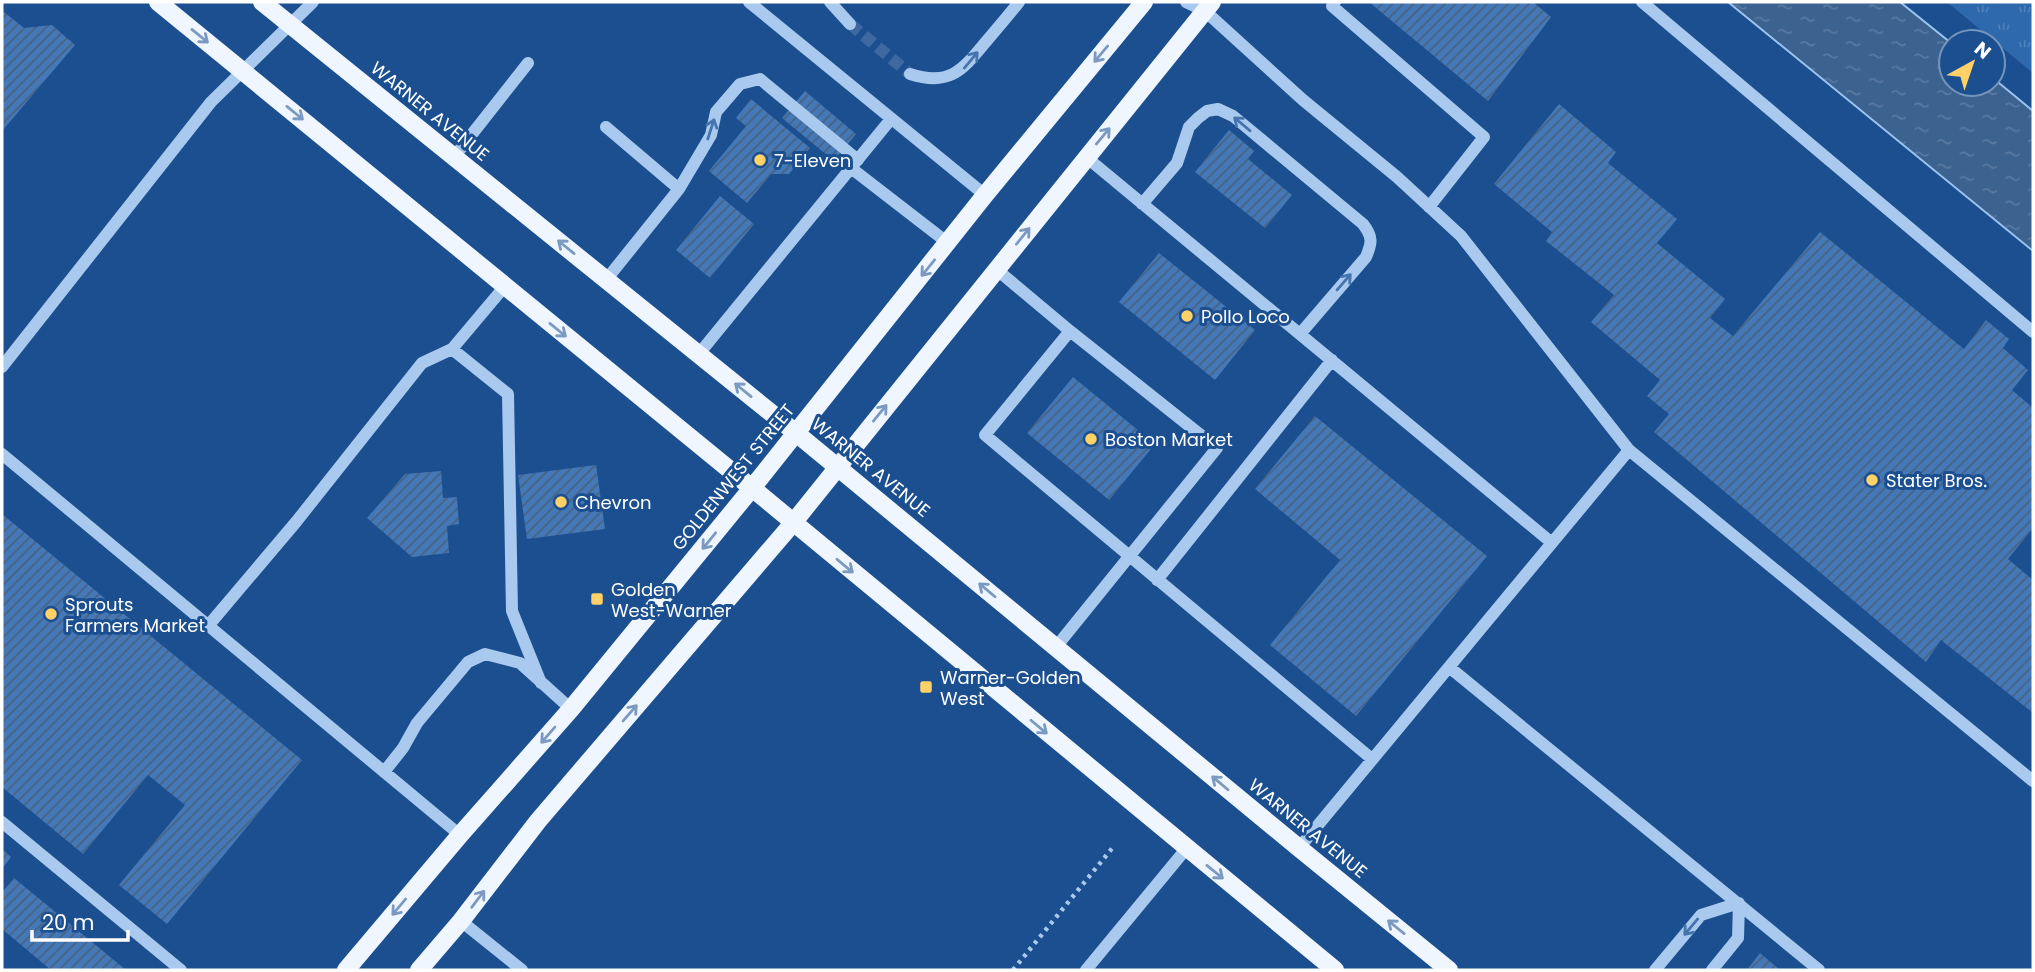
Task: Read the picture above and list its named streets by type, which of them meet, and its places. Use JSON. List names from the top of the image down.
{
  "streets": {
    "main road": ["WARNER AVENUE", "GOLDENWEST STREET"]
  },
  "crossings": [
    ["WARNER AVENUE", "GOLDENWEST STREET"]
  ],
  "places": {
    "other": [
      "7-Eleven",
      "Pollo Loco",
      "Boston Market",
      "Stater Bros.",
      "Chevron",
      "Sprouts Farmers Market"
    ],
    "transit": ["Golden West-Warner", "Warner-Golden West"]
  },
  "scale_bar": "20 m",
  "north": "top right"
}
